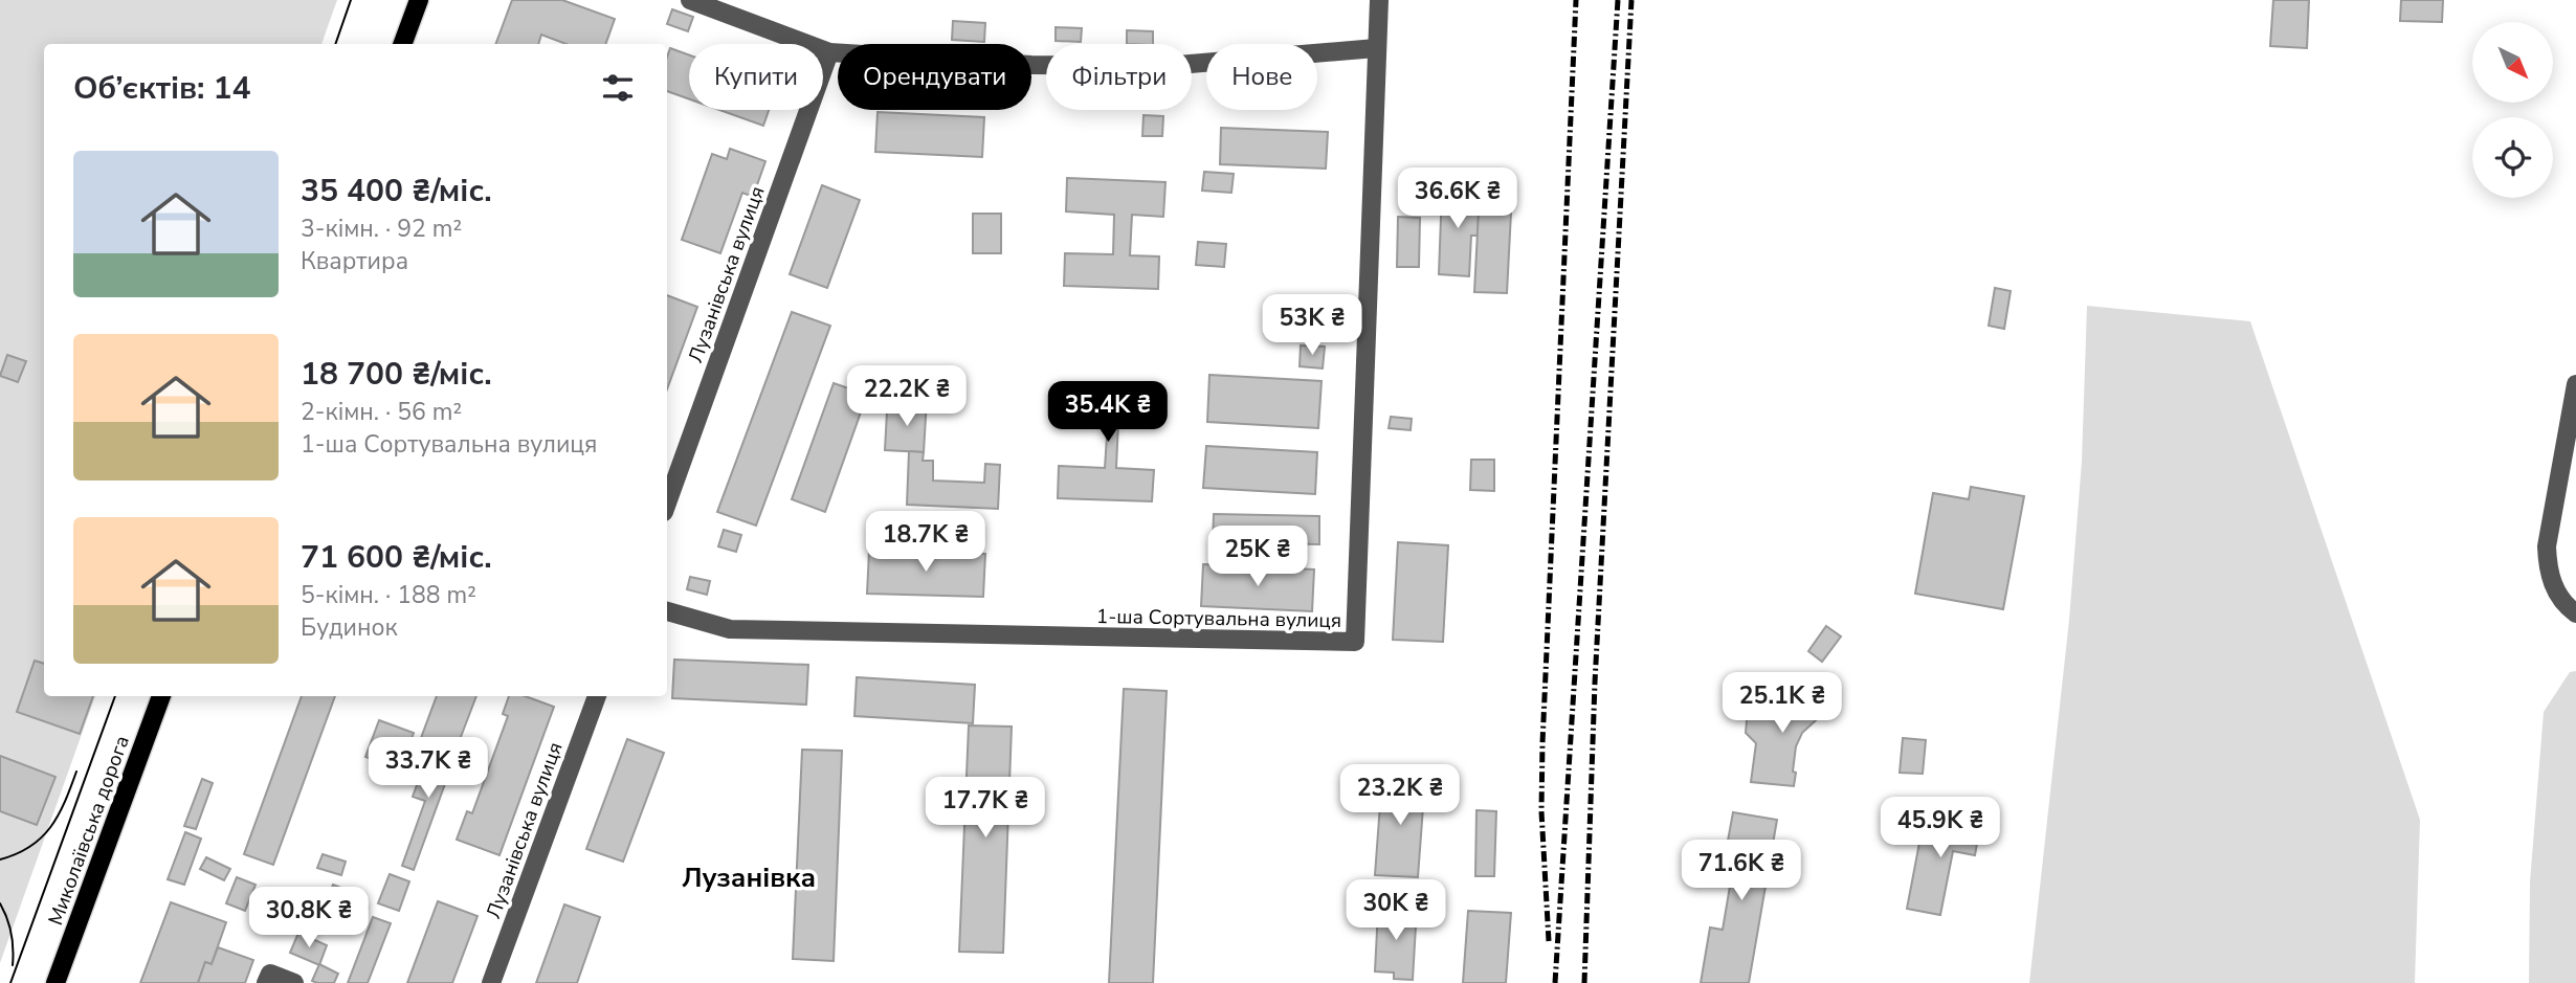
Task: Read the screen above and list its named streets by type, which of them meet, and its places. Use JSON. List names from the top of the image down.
{
  "streets": {
    "main road": ["Миколаївська дорога"],
    "street": ["Лузанівська вулиця", "1-ша Сортувальна вулиця"]
  },
  "districts": ["Лузанівка"],
  "north": "bottom right",
  "page": {
    "chip": [
      "Купити",
      "Орендувати",
      "Фільтри",
      "Нове"
    ],
    "heading": "Об’єктів: 14",
    "list": [
      {
        "name": "35 400 ₴/міс.",
        "note": "3-кімн. · 92 m² · Квартира"
      },
      {
        "name": "18 700 ₴/міс.",
        "note": "2-кімн. · 56 m² · 1-ша Сортувальна вулиця"
      },
      {
        "name": "71 600 ₴/міс.",
        "note": "5-кімн. · 188 m² · Будинок"
      }
    ],
    "price": [
      "36.6K ₴",
      "53K ₴",
      "22.2K ₴",
      "35.4K ₴",
      "18.7K ₴",
      "25K ₴",
      "25.1K ₴",
      "33.7K ₴",
      "23.2K ₴",
      "17.7K ₴",
      "45.9K ₴",
      "71.6K ₴",
      "30K ₴",
      "30.8K ₴"
    ]
  }
}
